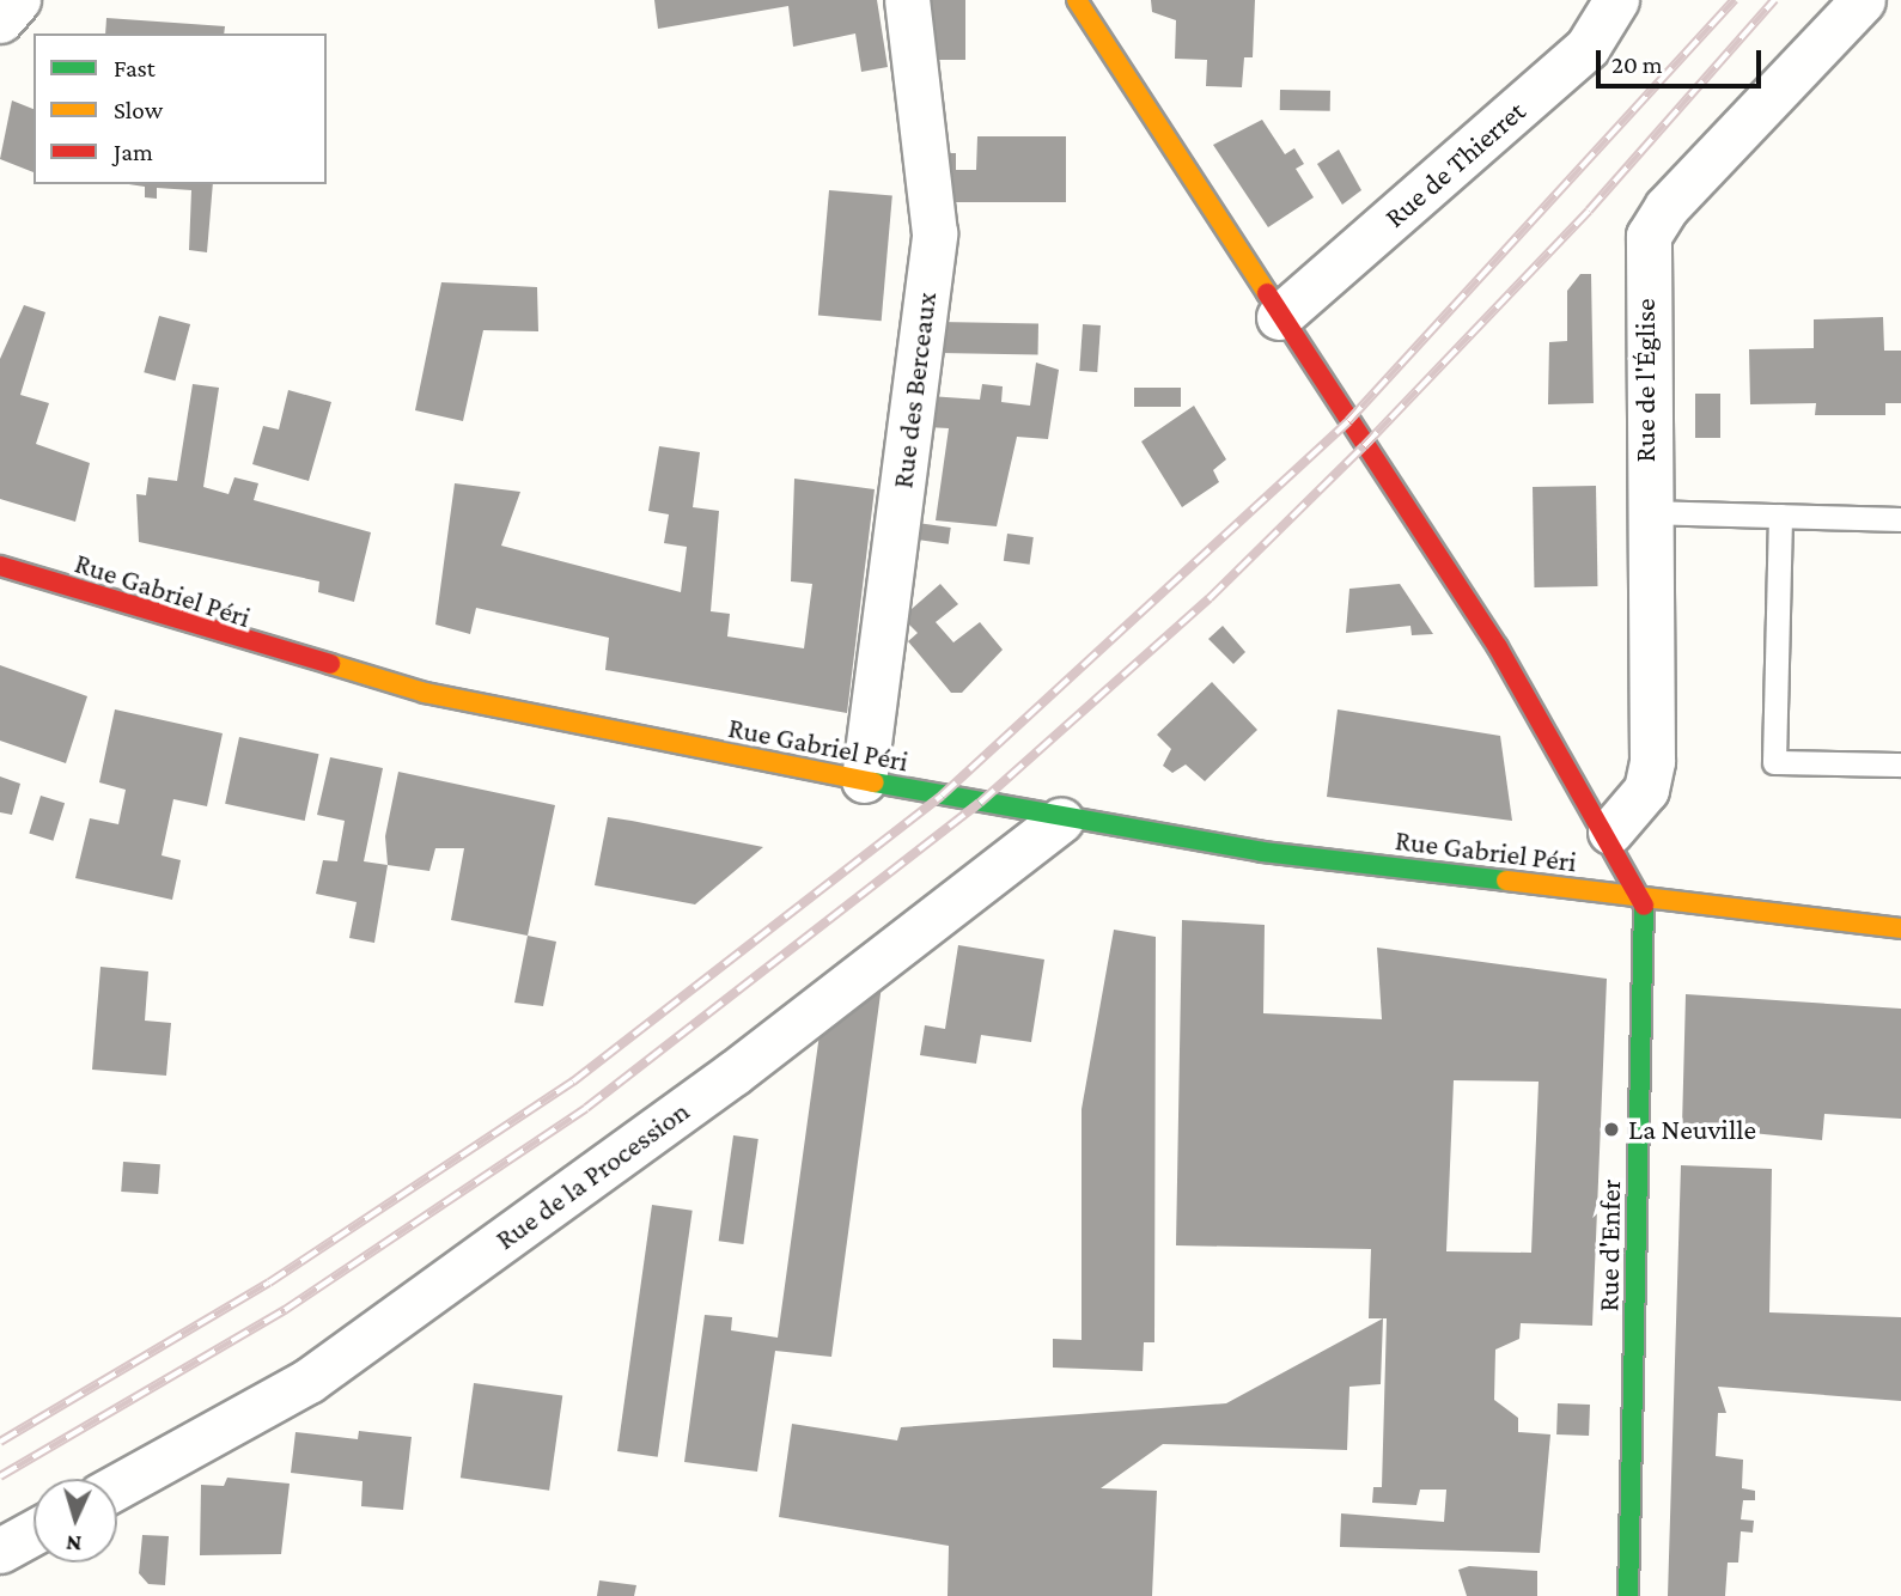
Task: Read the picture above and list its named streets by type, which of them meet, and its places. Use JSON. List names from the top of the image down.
{
  "streets": {
    "main road": ["Rue Gabriel Péri", "Rue d'Enfer"],
    "street": [
      "Rue de Thierret",
      "Rue de l'Église",
      "Rue des Berceaux",
      "Rue de la Procession"
    ]
  },
  "crossings": [
    ["Rue des Berceaux", "Rue Gabriel Péri"],
    ["Rue Gabriel Péri", "Rue de la Procession"],
    ["Rue Gabriel Péri", "Rue d'Enfer"]
  ],
  "places": ["La Neuville"],
  "legend": ["Fast", "Slow", "Jam"],
  "scale_bar": "20 m",
  "north": "bottom"
}
